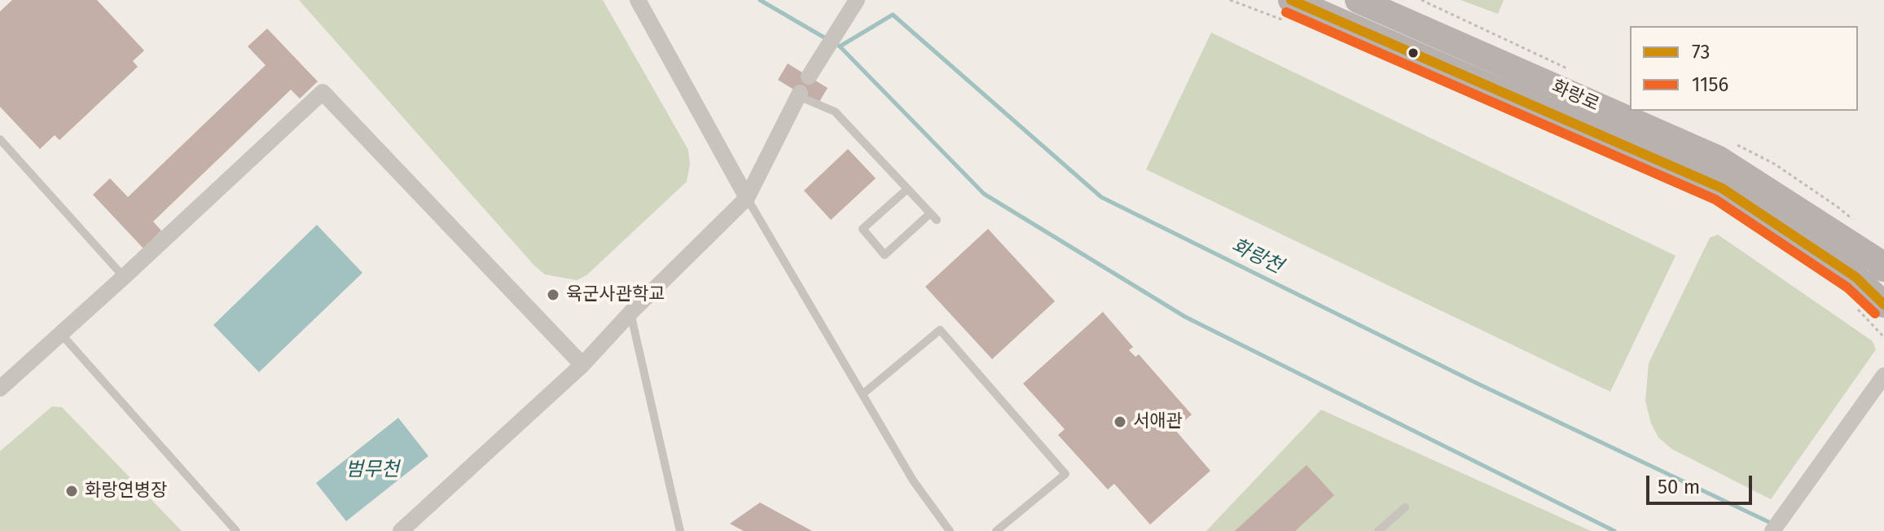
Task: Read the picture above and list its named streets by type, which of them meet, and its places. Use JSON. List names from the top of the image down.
{
  "streets": {
    "main road": ["화랑로"]
  },
  "water": ["화랑천", "범무천"],
  "places": ["육군사관학교", "서애관", "화랑연병장"],
  "lines": ["transit line 73", "transit line 1156"],
  "legend": ["73", "1156"],
  "scale_bar": "50 m"
}
